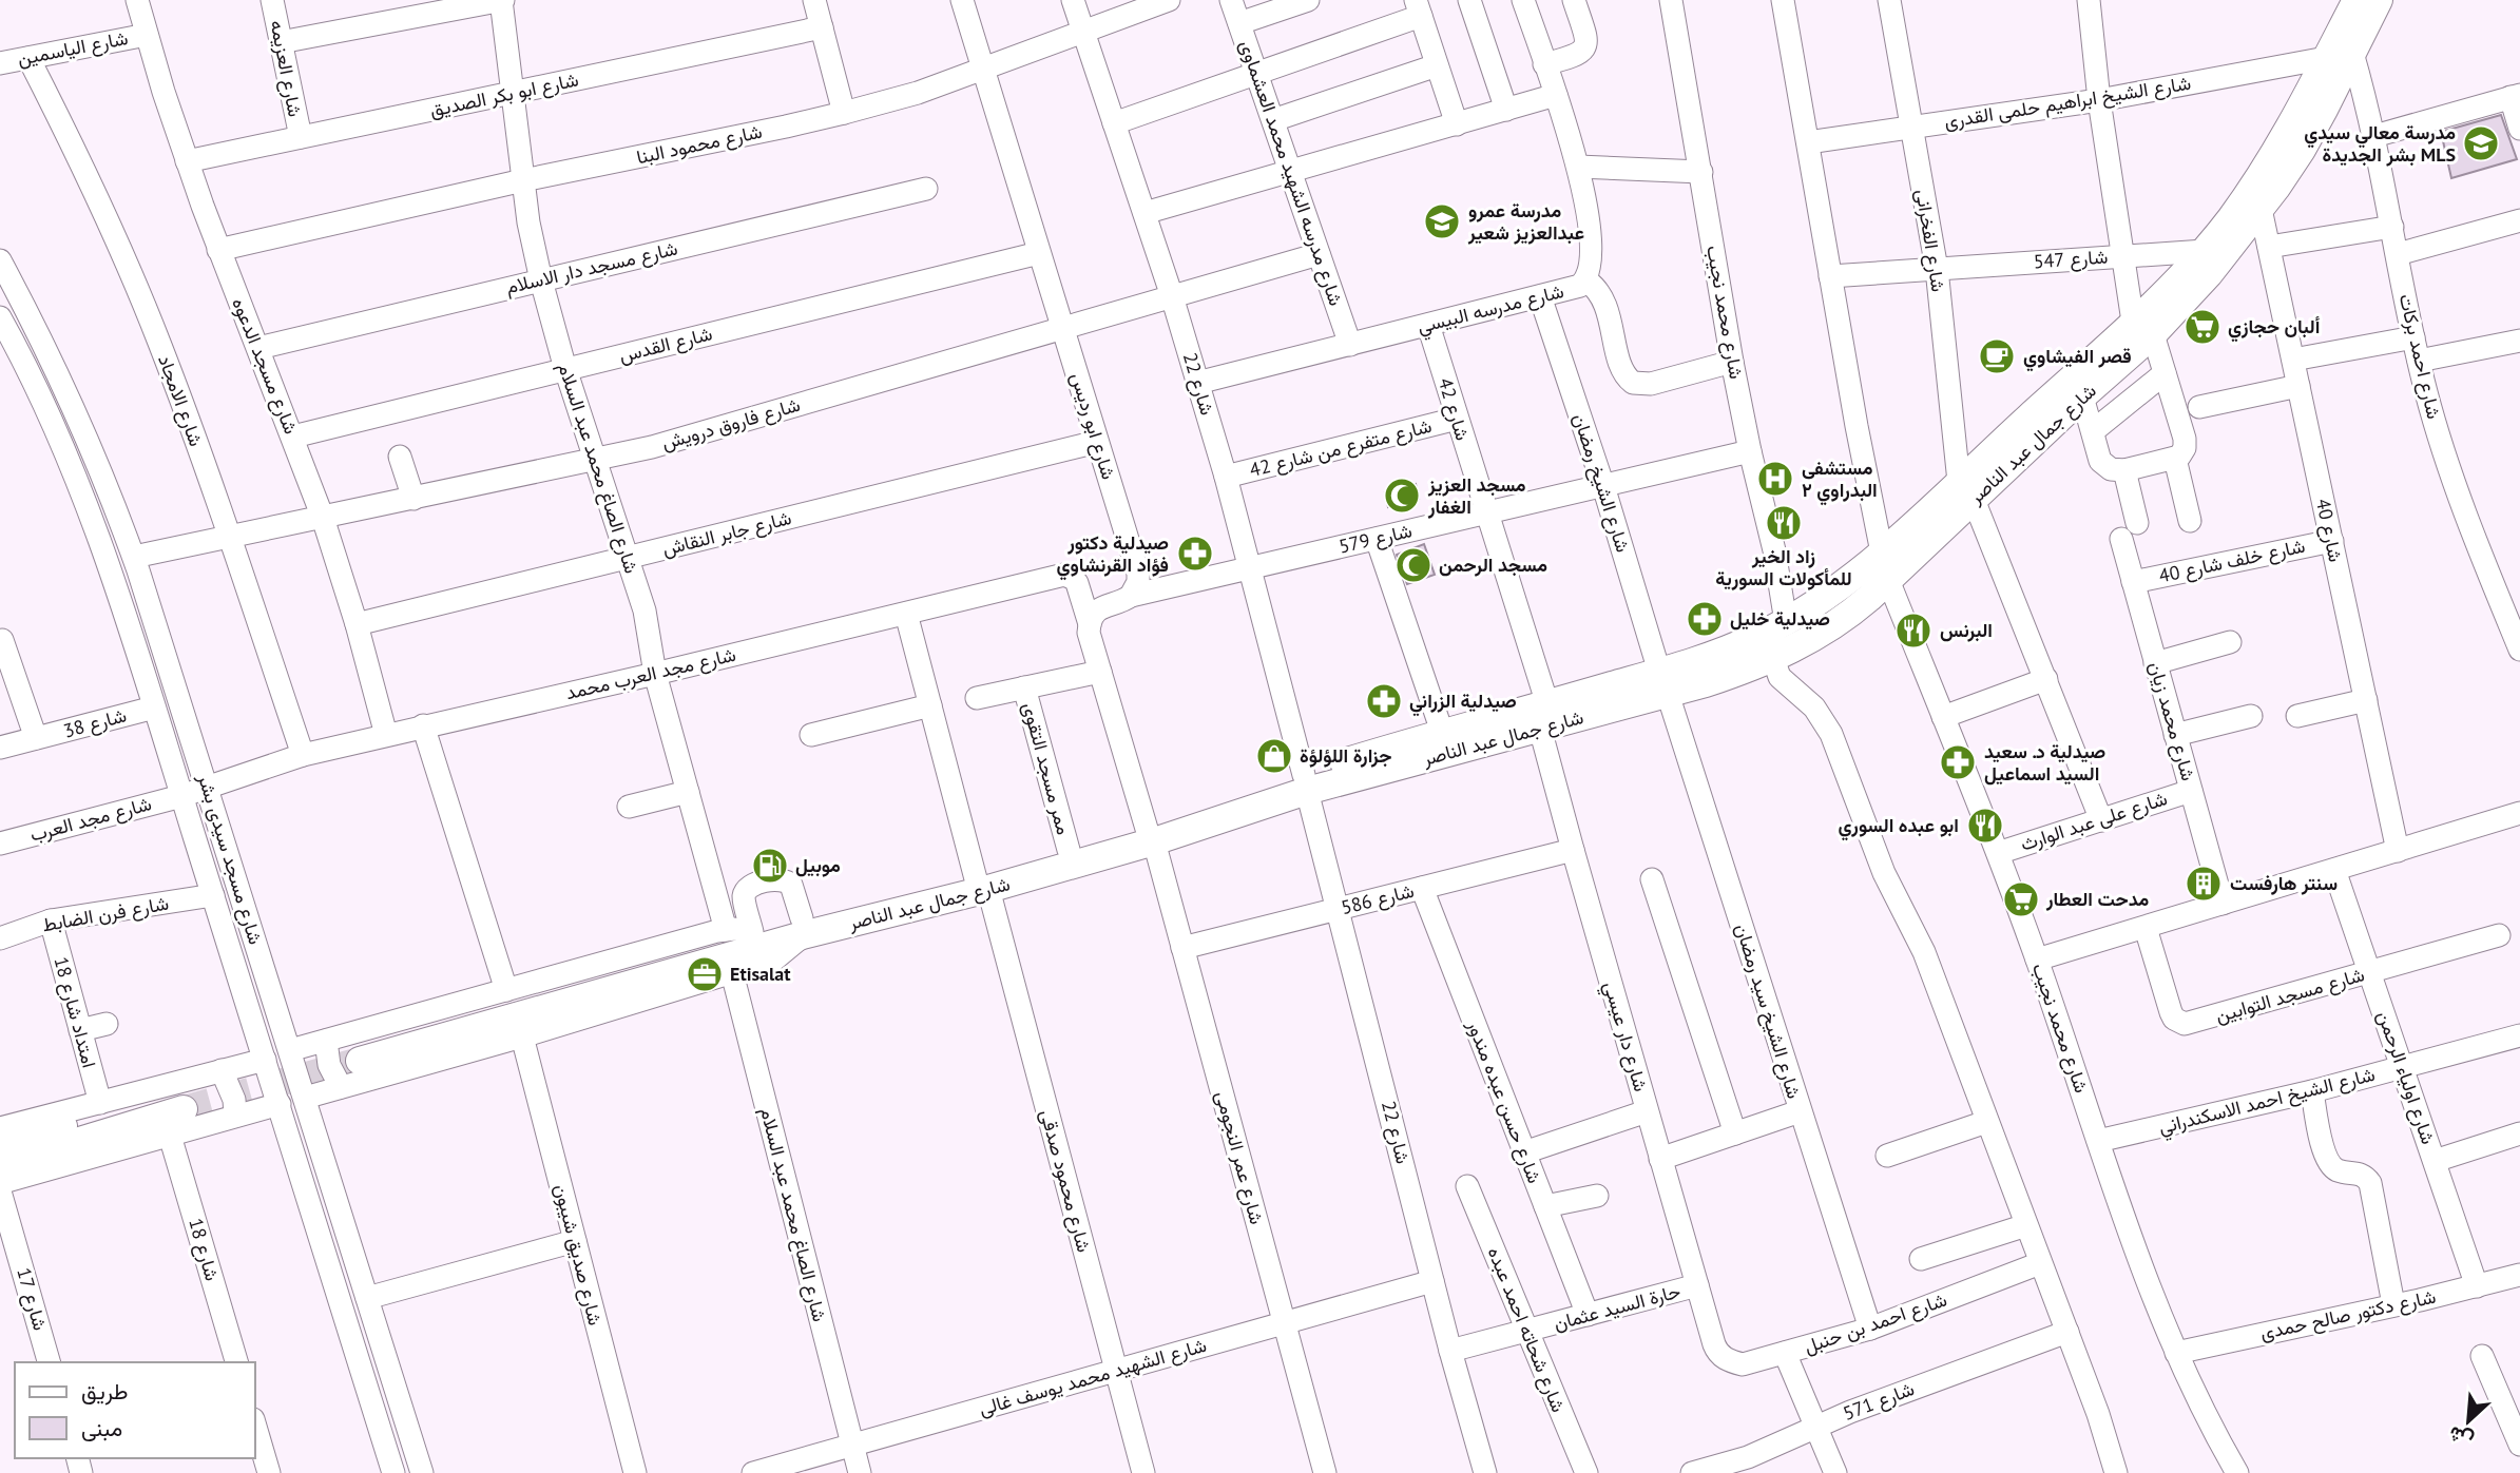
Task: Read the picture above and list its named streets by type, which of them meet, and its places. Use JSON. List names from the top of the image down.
{
  "streets": {
    "main road": ["شارع جمال عبد الناصر"],
    "street": [
      "شارع الياسمين",
      "شارع العزيمه",
      "شارع ابو بكر الصديق",
      "شارع الشيخ ابراهيم حلمى القدرى",
      "شارع محمود البنا",
      "شارع مدرسه الشهيد محمد العشماوى",
      "شارع الفخرانى",
      "شارع 547",
      "شارع مسجد دار الاسلام",
      "شارع مدرسه البيسي",
      "شارع محمد نجيب",
      "شارع القدس",
      "شارع احمد بركات",
      "شارع مسجد الدعوه",
      "شارع 22",
      "شارع الامجاد",
      "شارع 42",
      "شارع فاروق درويش",
      "شارع ابو رديس",
      "شارع متفرع من شارع 42",
      "شارع الصاغ محمد عبد السلام",
      "شارع الشيخ رمضان",
      "شارع 40",
      "شارع جابر النقاش",
      "شارع 579",
      "شارع خلف شارع 40",
      "شارع مجد العرب محمد",
      "شارع محمد زيان",
      "شارع 38",
      "ممر مسجد التقوى",
      "شارع مجد العرب",
      "شارع على عبد الوارث",
      "شارع مسجد سيدى بشر",
      "شارع 586",
      "شارع فرن الضابط",
      "شارع مسجد التوابين",
      "شارع الشيخ سيد رمضان",
      "امتداد شارع 18",
      "شارع دار عيسي",
      "شارع اولياء الرحمن",
      "شارع الشيخ احمد الاسكندراني",
      "شارع حسن عبده مندور",
      "شارع عمر النجومى",
      "شارع محمود صدقى",
      "شارع 18",
      "شارع صديق شيبون",
      "شارع 17",
      "حارة السيد عثمان",
      "شارع دكتور صالح حمدى",
      "شارع احمد بن حنبل",
      "شارع شحاته احمد عبده",
      "شارع الشهيد محمد يوسف غالى",
      "شارع 571"
    ]
  },
  "crossings": [
    ["شارع الياسمين", "شارع مسجد الدعوه"],
    ["شارع الياسمين", "شارع الامجاد"],
    ["شارع العزيمه", "شارع ابو بكر الصديق"],
    ["شارع ابو بكر الصديق", "شارع مسجد الدعوه"],
    ["شارع ابو بكر الصديق", "شارع الصاغ محمد عبد السلام"],
    ["شارع الشيخ ابراهيم حلمى القدرى", "شارع الفخرانى"],
    ["شارع الشيخ ابراهيم حلمى القدرى", "شارع احمد بركات"],
    ["شارع الشيخ ابراهيم حلمى القدرى", "شارع جمال عبد الناصر"],
    ["شارع محمود البنا", "شارع مسجد الدعوه"],
    ["شارع محمود البنا", "شارع 22"],
    ["شارع محمود البنا", "شارع ابو رديس"],
    ["شارع محمود البنا", "شارع الصاغ محمد عبد السلام"],
    ["شارع مدرسه الشهيد محمد العشماوى", "شارع مدرسه البيسي"],
    ["شارع مدرسه الشهيد محمد العشماوى", "شارع فاروق درويش"],
    ["شارع الفخرانى", "شارع 547"],
    ["شارع الفخرانى", "شارع جمال عبد الناصر"],
    ["شارع الفخرانى", "شارع على عبد الوارث"],
    ["شارع 547", "شارع جمال عبد الناصر"],
    ["شارع مسجد دار الاسلام", "شارع مسجد الدعوه"],
    ["شارع مسجد دار الاسلام", "شارع الصاغ محمد عبد السلام"],
    ["شارع مدرسه البيسي", "شارع 22"],
    ["شارع مدرسه البيسي", "شارع 42"],
    ["شارع مدرسه البيسي", "شارع الشيخ رمضان"],
    ["شارع محمد نجيب", "شارع جمال عبد الناصر"],
    ["شارع محمد نجيب", "شارع 579"],
    ["شارع محمد نجيب", "شارع على عبد الوارث"],
    ["شارع محمد نجيب", "شارع الشيخ احمد الاسكندراني"],
    ["شارع محمد نجيب", "شارع دكتور صالح حمدى"],
    ["شارع القدس", "شارع مسجد الدعوه"],
    ["شارع القدس", "شارع ابو رديس"],
    ["شارع القدس", "شارع الصاغ محمد عبد السلام"],
    ["شارع احمد بركات", "شارع جمال عبد الناصر"],
    ["شارع مسجد الدعوه", "شارع فاروق درويش"],
    ["شارع مسجد الدعوه", "شارع جابر النقاش"],
    ["شارع مسجد الدعوه", "شارع مجد العرب محمد"],
    ["شارع 22", "شارع فاروق درويش"],
    ["شارع 22", "شارع جمال عبد الناصر"],
    ["شارع 22", "شارع متفرع من شارع 42"],
    ["شارع 22", "شارع 579"],
    ["شارع 22", "شارع 586"],
    ["شارع 22", "حارة السيد عثمان"],
    ["شارع 22", "شارع الشهيد محمد يوسف غالى"],
    ["شارع الامجاد", "شارع فاروق درويش"],
    ["شارع الامجاد", "شارع مجد العرب محمد"],
    ["شارع 42", "شارع جمال عبد الناصر"],
    ["شارع 42", "شارع متفرع من شارع 42"],
    ["شارع 42", "شارع 579"],
    ["شارع 42", "شارع دار عيسي"],
    ["شارع فاروق درويش", "شارع ابو رديس"],
    ["شارع فاروق درويش", "شارع الصاغ محمد عبد السلام"],
    ["شارع فاروق درويش", "شارع مسجد سيدى بشر"],
    ["شارع ابو رديس", "شارع جابر النقاش"],
    ["شارع ابو رديس", "شارع 579"],
    ["شارع جمال عبد الناصر", "شارع الصاغ محمد عبد السلام"],
    ["شارع جمال عبد الناصر", "شارع الشيخ رمضان"],
    ["شارع جمال عبد الناصر", "شارع 40"],
    ["شارع جمال عبد الناصر", "ممر مسجد التقوى"],
    ["شارع جمال عبد الناصر", "شارع الشيخ سيد رمضان"],
    ["شارع جمال عبد الناصر", "شارع دار عيسي"],
    ["شارع جمال عبد الناصر", "شارع عمر النجومى"],
    ["شارع جمال عبد الناصر", "شارع محمود صدقى"],
    ["شارع الصاغ محمد عبد السلام", "شارع جابر النقاش"],
    ["شارع الصاغ محمد عبد السلام", "شارع مجد العرب محمد"],
    ["شارع الصاغ محمد عبد السلام", "شارع الشهيد محمد يوسف غالى"],
    ["شارع الشيخ رمضان", "شارع 579"],
    ["شارع الشيخ رمضان", "شارع الشيخ سيد رمضان"],
    ["شارع 40", "شارع خلف شارع 40"],
    ["شارع خلف شارع 40", "شارع محمد زيان"],
    ["شارع مجد العرب محمد", "شارع مجد العرب"],
    ["شارع مجد العرب محمد", "شارع مسجد سيدى بشر"],
    ["شارع مجد العرب محمد", "شارع محمود صدقى"],
    ["شارع محمد زيان", "شارع على عبد الوارث"],
    ["شارع 38", "شارع مسجد سيدى بشر"],
    ["شارع مجد العرب", "شارع مسجد سيدى بشر"],
    ["شارع مسجد سيدى بشر", "شارع فرن الضابط"],
    ["شارع 586", "شارع دار عيسي"],
    ["شارع 586", "شارع حسن عبده مندور"],
    ["شارع 586", "شارع عمر النجومى"],
    ["شارع فرن الضابط", "امتداد شارع 18"],
    ["شارع مسجد التوابين", "شارع اولياء الرحمن"],
    ["شارع الشيخ سيد رمضان", "شارع احمد بن حنبل"],
    ["شارع دار عيسي", "حارة السيد عثمان"],
    ["شارع دار عيسي", "شارع احمد بن حنبل"],
    ["شارع اولياء الرحمن", "شارع الشيخ احمد الاسكندراني"],
    ["شارع اولياء الرحمن", "شارع دكتور صالح حمدى"],
    ["شارع حسن عبده مندور", "حارة السيد عثمان"],
    ["شارع عمر النجومى", "شارع الشهيد محمد يوسف غالى"],
    ["شارع محمود صدقى", "شارع الشهيد محمد يوسف غالى"],
    ["حارة السيد عثمان", "شارع شحاته احمد عبده"]
  ],
  "places": {
    "school or university": ["مدرسة معالي سيدي بشر الجديدة MLS", "مدرسة عمرو عبدالعزيز شعير"],
    "supermarket": ["ألبان حجازي", "مدحت العطار"],
    "cafe": ["قصر الفيشاوي"],
    "hospital": ["مستشفى البدراوي ٢"],
    "mosque": ["مسجد العزيز الغفار", "مسجد الرحمن"],
    "restaurant": ["زاد الخير للمأكولات السورية", "البرنس", "ابو عبده السوري"],
    "pharmacy": [
      "صيدلية دكتور فؤاد القرنشاوي",
      "صيدلية خليل",
      "صيدلية الزراني",
      "صيدلية د. سعيد السيد اسماعيل"
    ],
    "shop": ["جزارة اللؤلؤة"],
    "fuel station": ["موبيل"],
    "building": ["سنتر هارفست"],
    "office": ["Etisalat"]
  },
  "legend": ["طريق", "مبنى"],
  "north": "bottom left"
}
